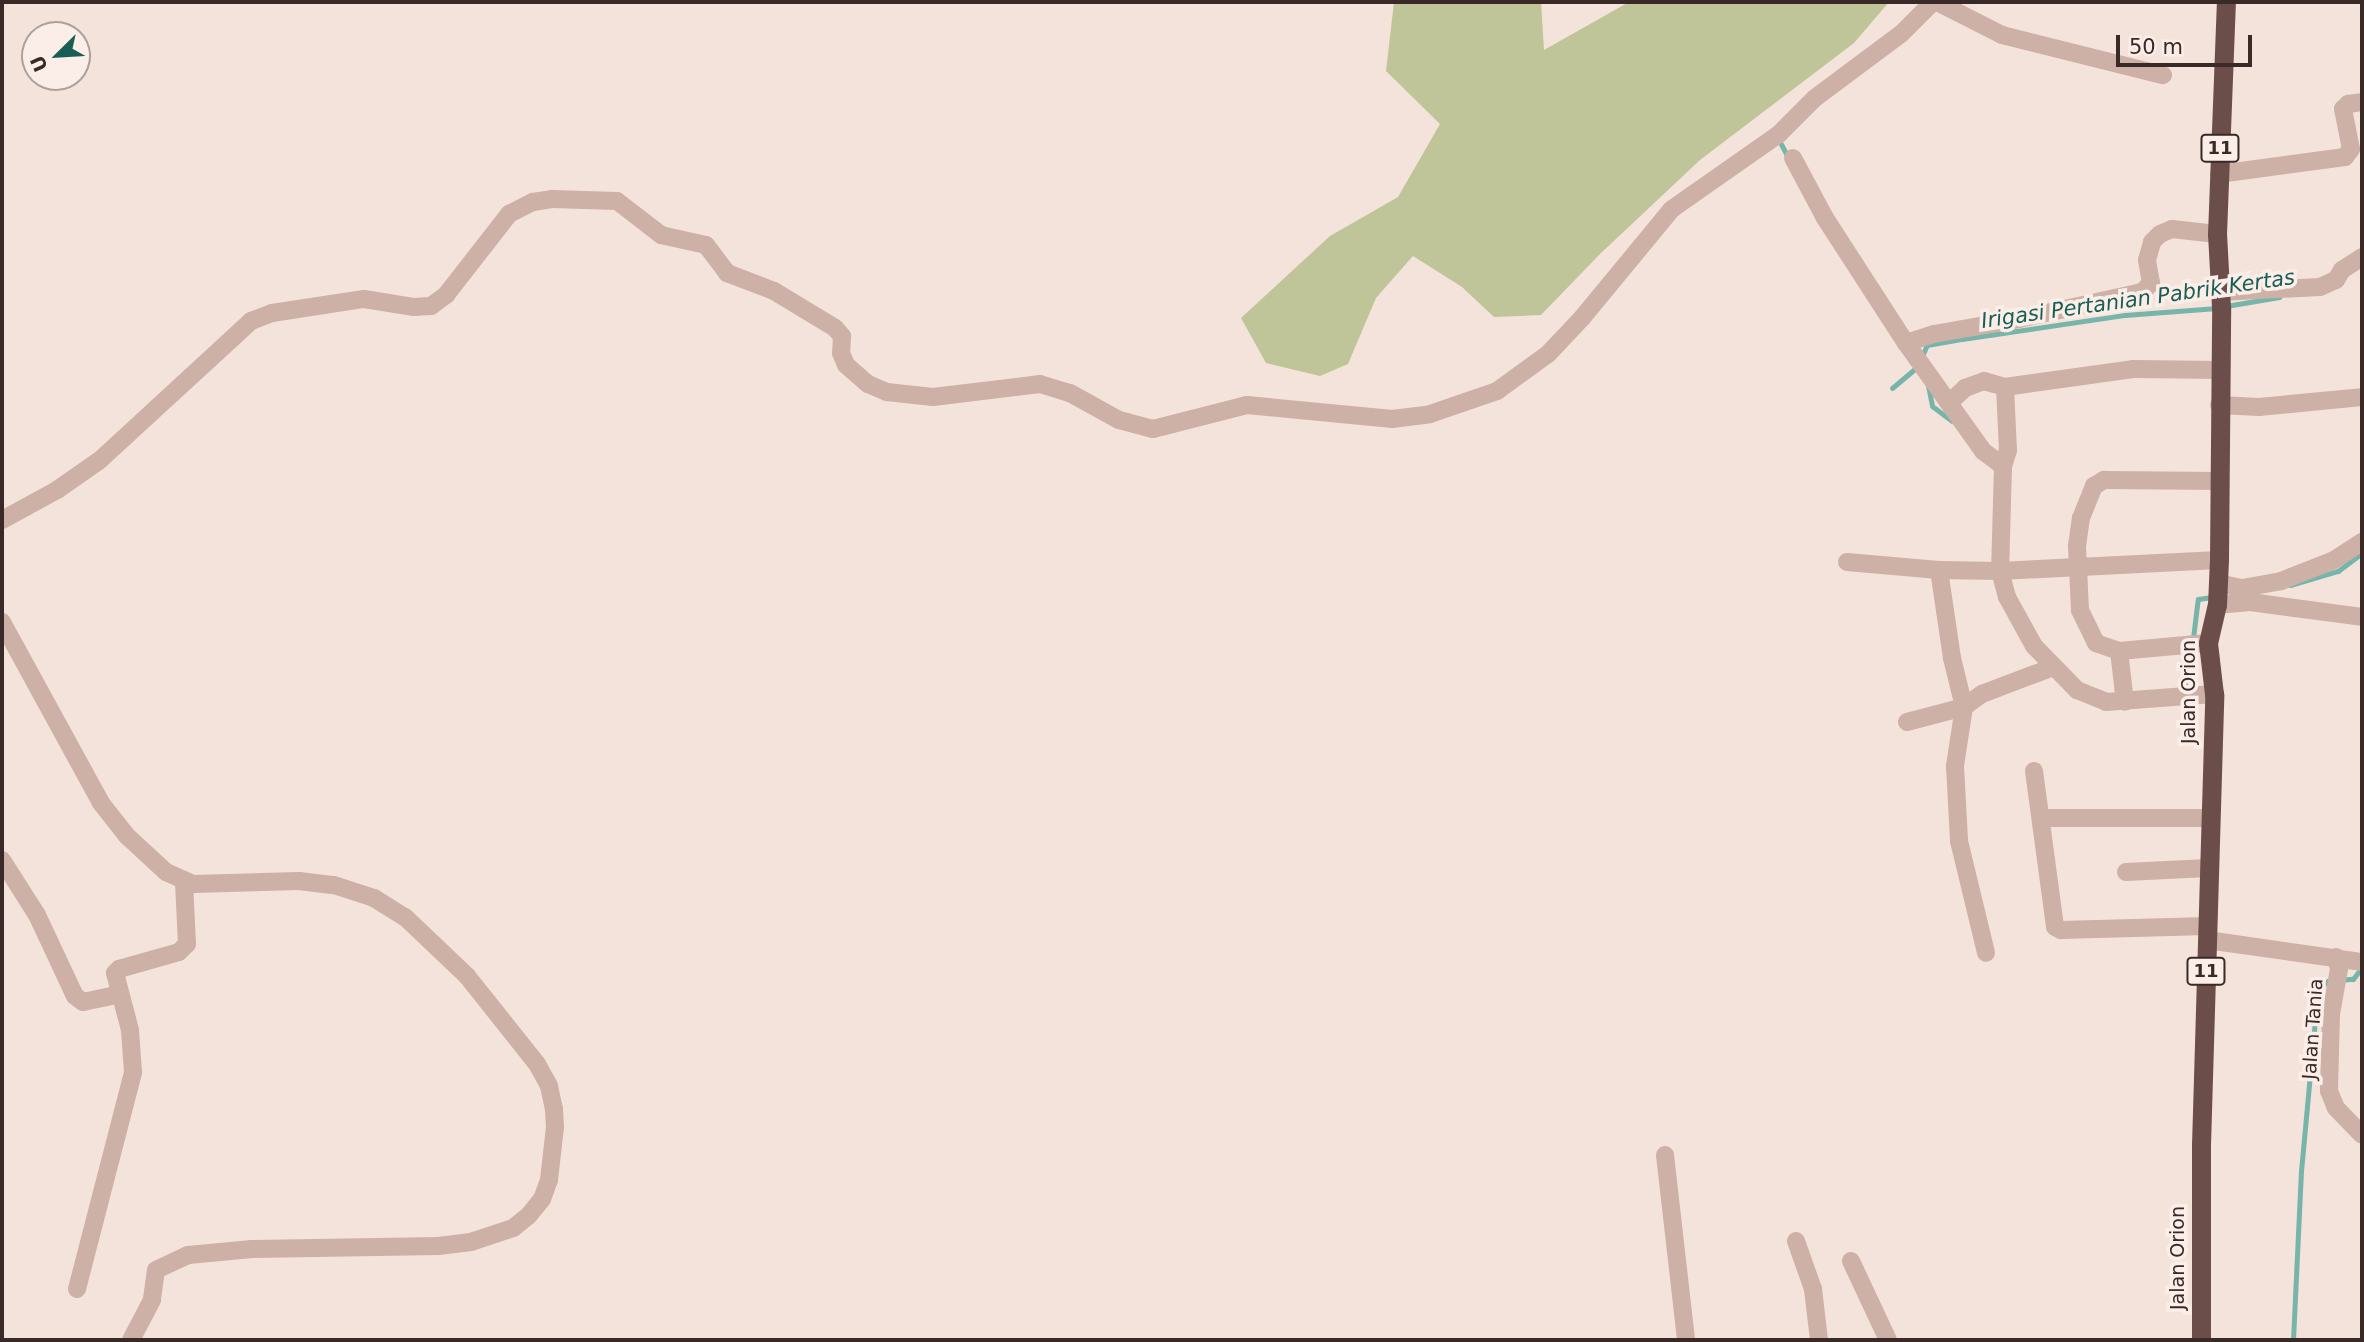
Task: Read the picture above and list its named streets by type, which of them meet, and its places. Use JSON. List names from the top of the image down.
{
  "streets": {
    "highway": ["11", "Jalan Orion"],
    "street": ["Jalan Tania"]
  },
  "water": ["Irigasi Pertanian Pabrik Kertas"],
  "scale_bar": "50 m",
  "north": "bottom left"
}
